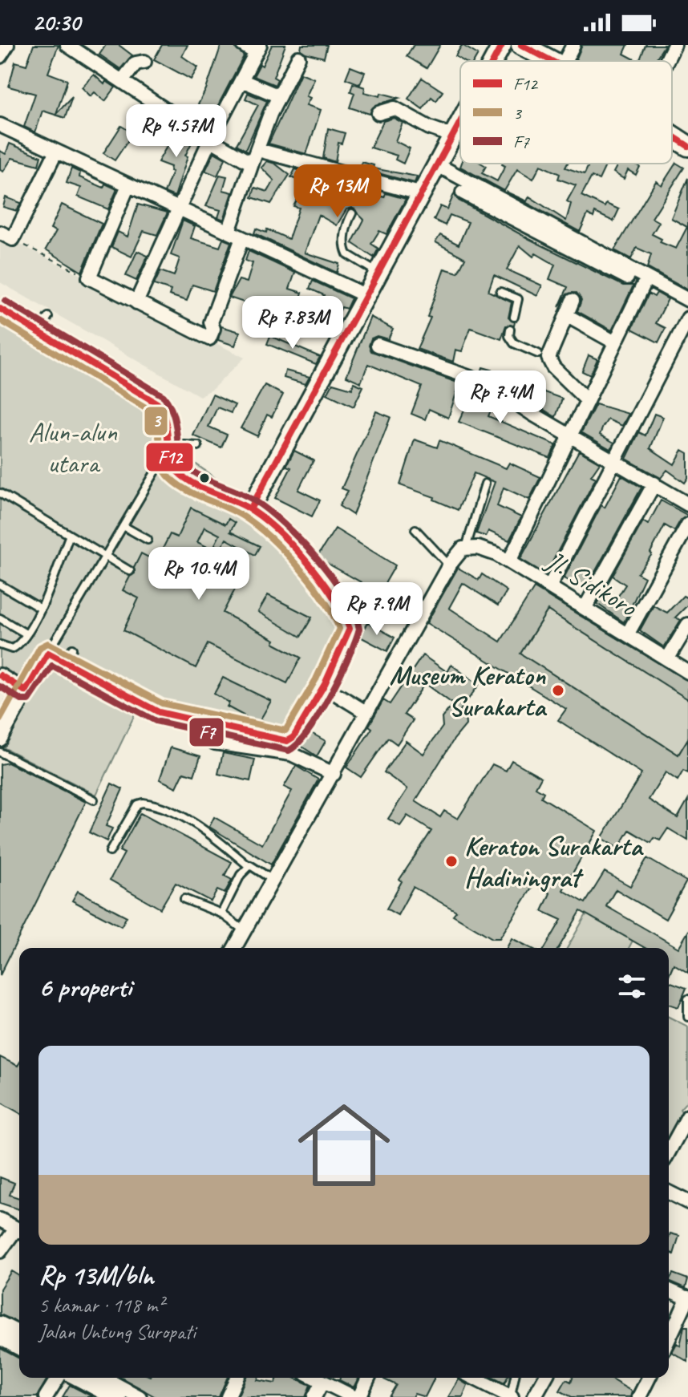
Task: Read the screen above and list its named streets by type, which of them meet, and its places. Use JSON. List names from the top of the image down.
{
  "streets": {
    "street": ["Jl. Sidikoro"]
  },
  "parks": ["Alun-alun utara"],
  "places": ["Museum Keraton Surakarta", "Keraton Surakarta Hadiningrat"],
  "lines": ["transit line F12", "transit line F7", "transit line 3"],
  "legend": ["F12", "3", "F7"],
  "page": {
    "status": "20:30",
    "price": [
      "Rp 4.57M",
      "Rp 13M",
      "Rp 7.83M",
      "Rp 7.4M",
      "Rp 10.4M",
      "Rp 7.9M"
    ],
    "heading": "6 properti",
    "list": [
      {
        "name": "Rp 13M/bln",
        "note": "5 kamar · 118 m² · Jalan Untung Suropati"
      }
    ]
  }
}
